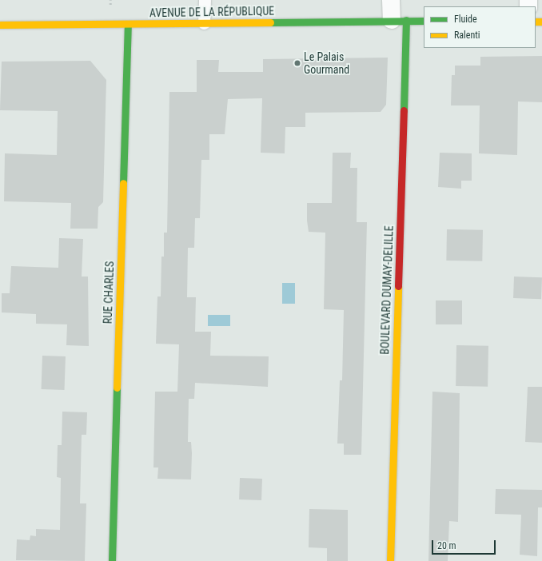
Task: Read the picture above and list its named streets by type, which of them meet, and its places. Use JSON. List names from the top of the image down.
{
  "streets": {
    "street": ["AVENUE DE LA RÉPUBLIQUE", "BOULEVARD DUMAY-DELILLE", "RUE CHARLES"]
  },
  "crossings": [
    ["AVENUE DE LA RÉPUBLIQUE", "BOULEVARD DUMAY-DELILLE"],
    ["AVENUE DE LA RÉPUBLIQUE", "RUE CHARLES"]
  ],
  "places": ["Le Palais Gourmand"],
  "legend": ["Fluide", "Ralenti"],
  "scale_bar": "20 m"
}
